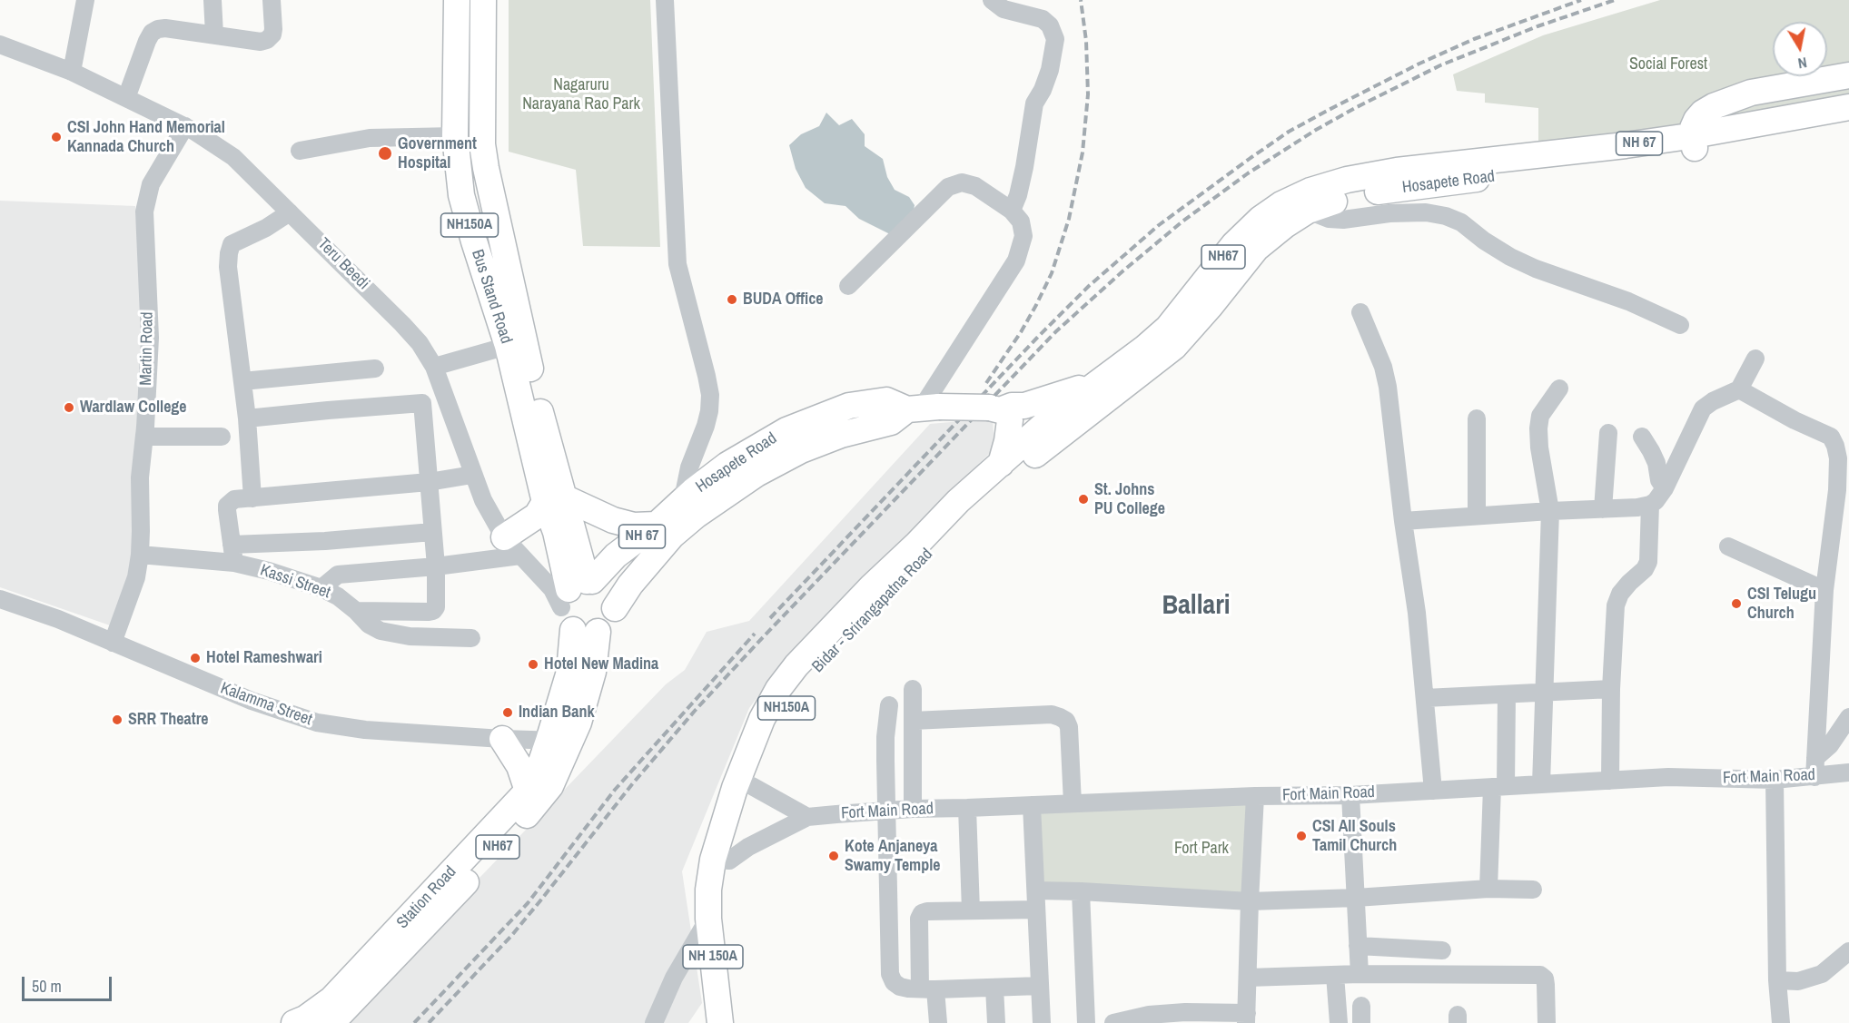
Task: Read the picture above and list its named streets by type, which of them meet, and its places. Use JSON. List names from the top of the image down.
{
  "streets": {
    "highway": [
      "NH 67",
      "Hosapete Road",
      "NH150A",
      "NH67",
      "Bus Stand Road",
      "Bidar - Srirangapatna Road",
      "Station Road",
      "NH 150A"
    ],
    "street": [
      "Teru Beedi",
      "Martin Road",
      "Kassi Street",
      "Kalamma Street",
      "Fort Main Road"
    ]
  },
  "crossings": [
    ["Hosapete Road", "NH67"],
    ["Hosapete Road", "Teru Beedi"],
    ["Hosapete Road", "Bus Stand Road"],
    ["Hosapete Road", "Station Road"],
    ["NH150A", "NH67"],
    ["NH150A", "Bidar - Srirangapatna Road"],
    ["Teru Beedi", "Bus Stand Road"],
    ["Teru Beedi", "Martin Road"],
    ["Teru Beedi", "Station Road"],
    ["Bus Stand Road", "Station Road"],
    ["Martin Road", "Kassi Street"],
    ["Martin Road", "Kalamma Street"],
    ["Bidar - Srirangapatna Road", "Fort Main Road"],
    ["Bidar - Srirangapatna Road", "NH 150A"],
    ["Kalamma Street", "Station Road"],
    ["Fort Main Road", "NH 150A"]
  ],
  "districts": ["Ballari"],
  "parks": ["Social Forest", "Nagaruru Narayana Rao Park", "Fort Park"],
  "places": [
    "CSI John Hand Memorial Kannada Church",
    "Government Hospital",
    "BUDA Office",
    "Wardlaw College",
    "St. Johns PU College",
    "CSI Telugu Church",
    "Hotel Rameshwari",
    "Hotel New Madina",
    "Indian Bank",
    "SRR Theatre",
    "CSI All Souls Tamil Church",
    "Kote Anjaneya Swamy Temple"
  ],
  "scale_bar": "50 m",
  "north": "bottom"
}
